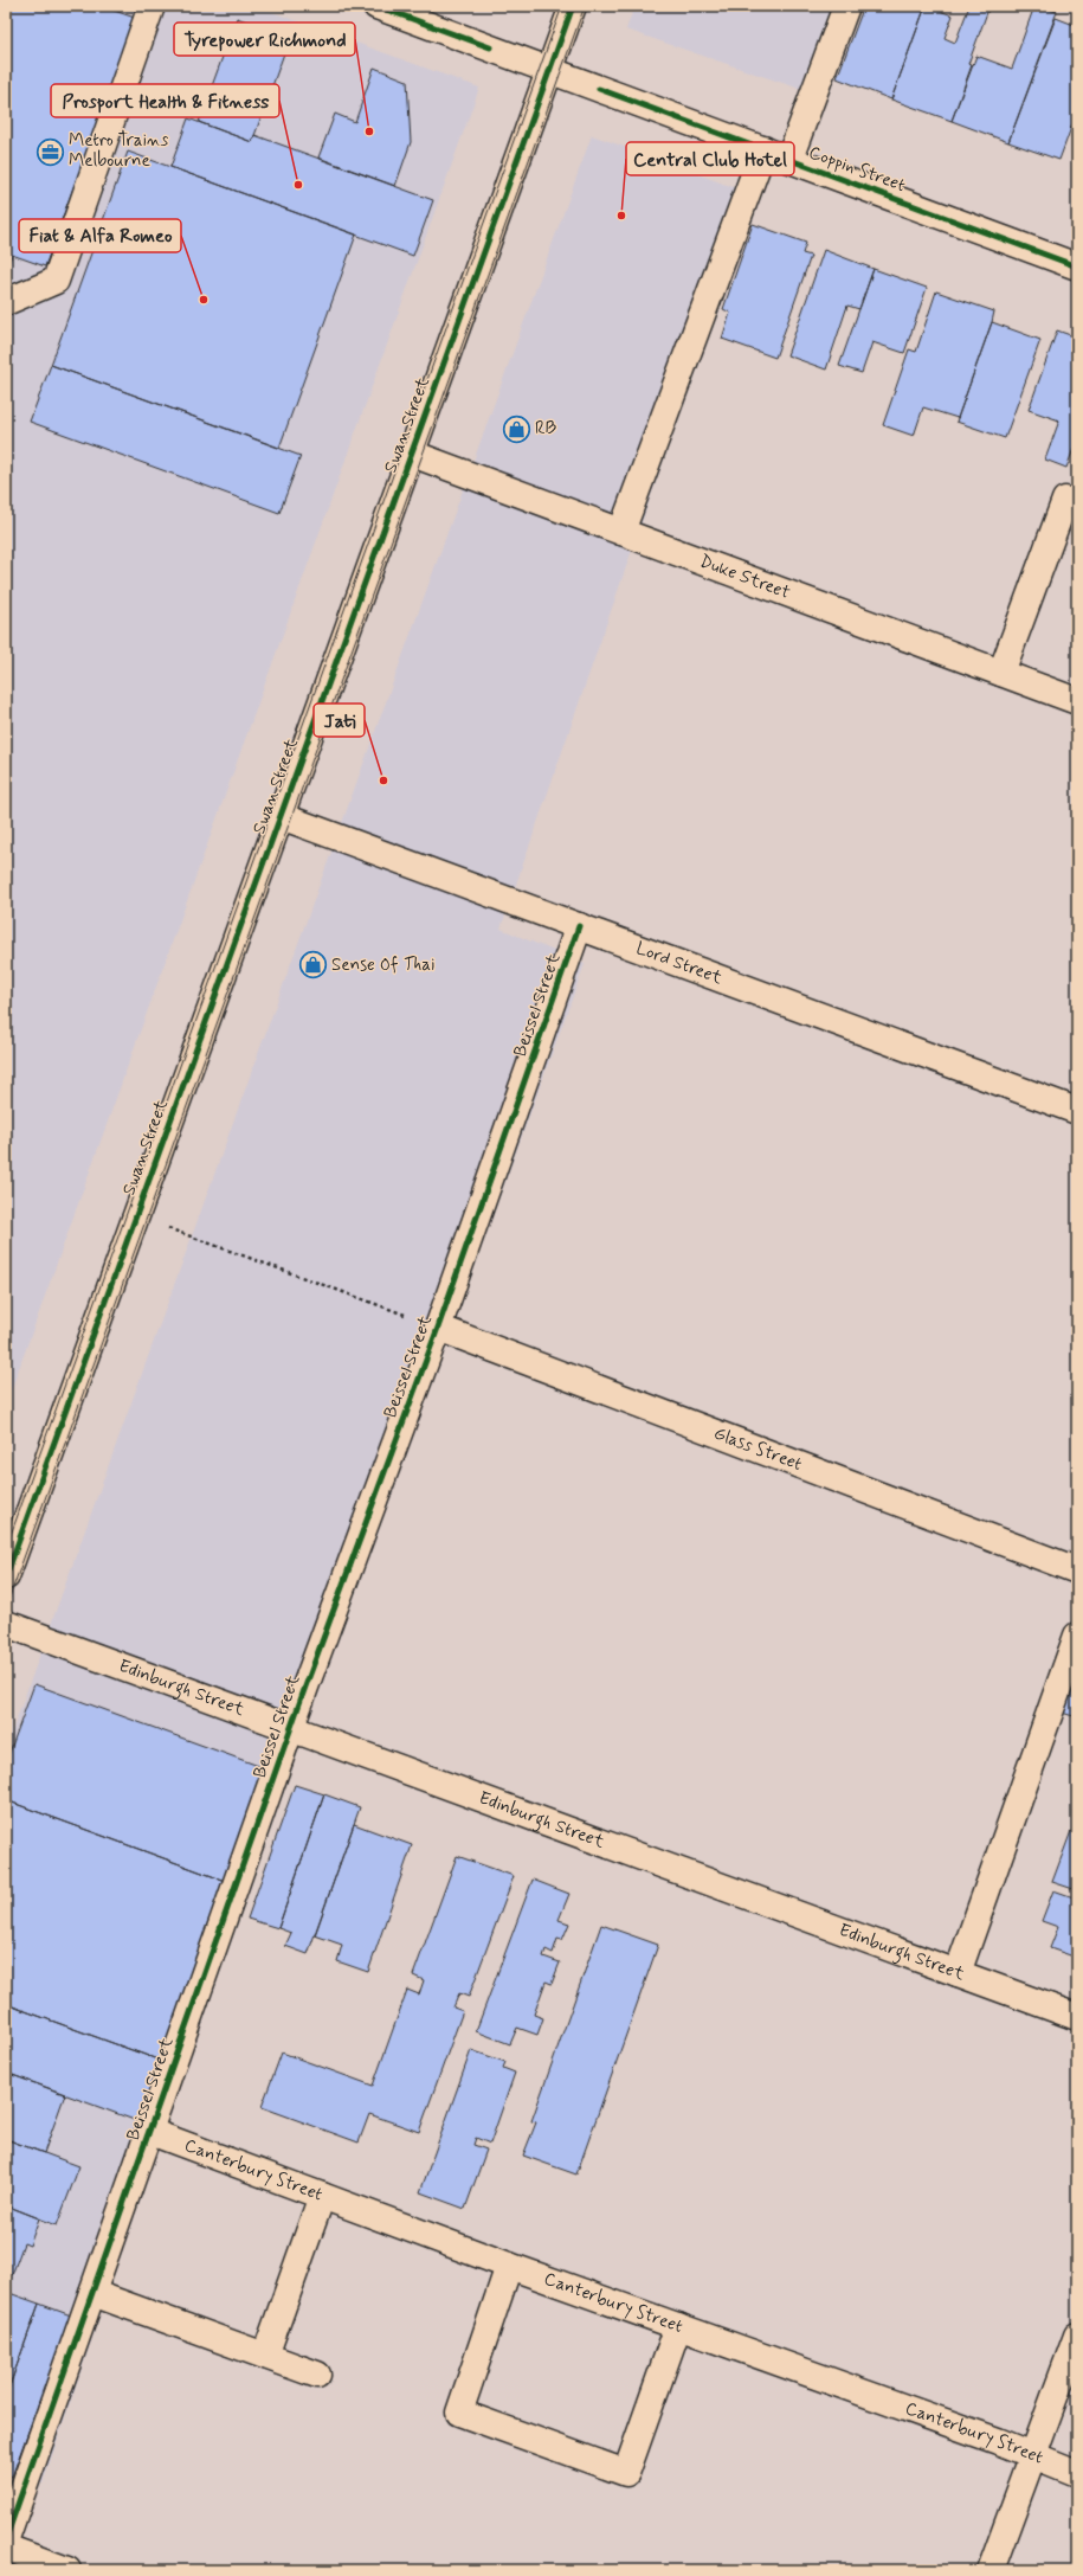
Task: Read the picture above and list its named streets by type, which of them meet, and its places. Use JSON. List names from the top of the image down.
{
  "streets": {
    "street": [
      "Coppin Street",
      "Swan Street",
      "Duke Street",
      "Lord Street",
      "Beissel Street",
      "Glass Street",
      "Edinburgh Street",
      "Canterbury Street"
    ]
  },
  "crossings": [
    ["Coppin Street", "Swan Street"],
    ["Swan Street", "Duke Street"],
    ["Swan Street", "Lord Street"],
    ["Lord Street", "Beissel Street"],
    ["Beissel Street", "Glass Street"],
    ["Beissel Street", "Edinburgh Street"],
    ["Beissel Street", "Canterbury Street"]
  ],
  "places": {
    "other": [
      "Tyrepower Richmond",
      "Prosport Health & Fitness",
      "Central Club Hotel",
      "Fiat & Alfa Romeo",
      "Jati"
    ],
    "office": ["Metro Trains Melbourne"],
    "shop": ["RB", "Sense Of Thai"]
  }
}
